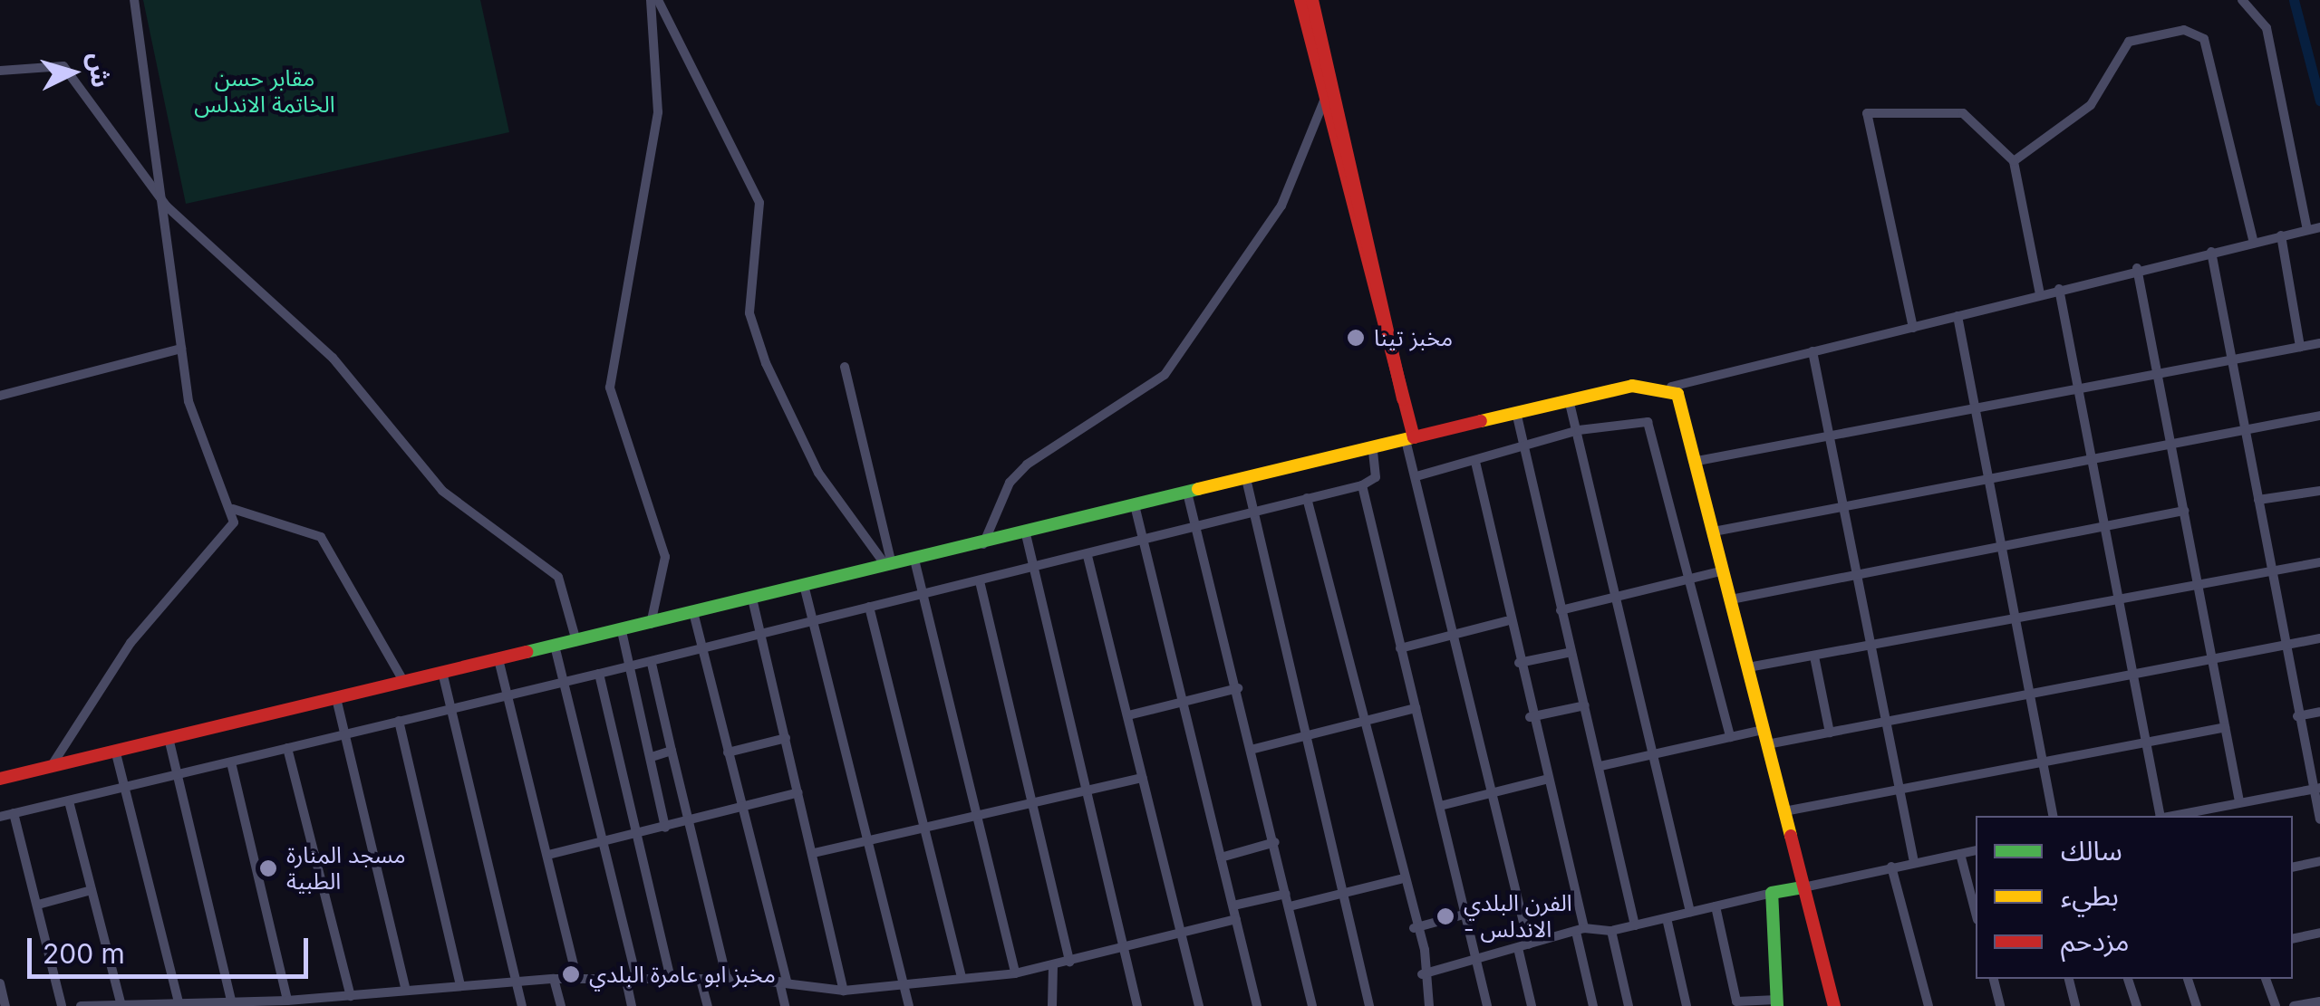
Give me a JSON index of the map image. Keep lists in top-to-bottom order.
{
  "parks": ["مقابر حسن الخاتمة الاندلس"],
  "places": [
    "مخبز تينا",
    "مسجد المنارة الطبية",
    "الفرن البلدي - الاندلس",
    "مخبز ابو عامرة البلدي"
  ],
  "legend": ["سالك", "بطيء", "مزدحم"],
  "scale_bar": "200 m",
  "north": "right"
}
